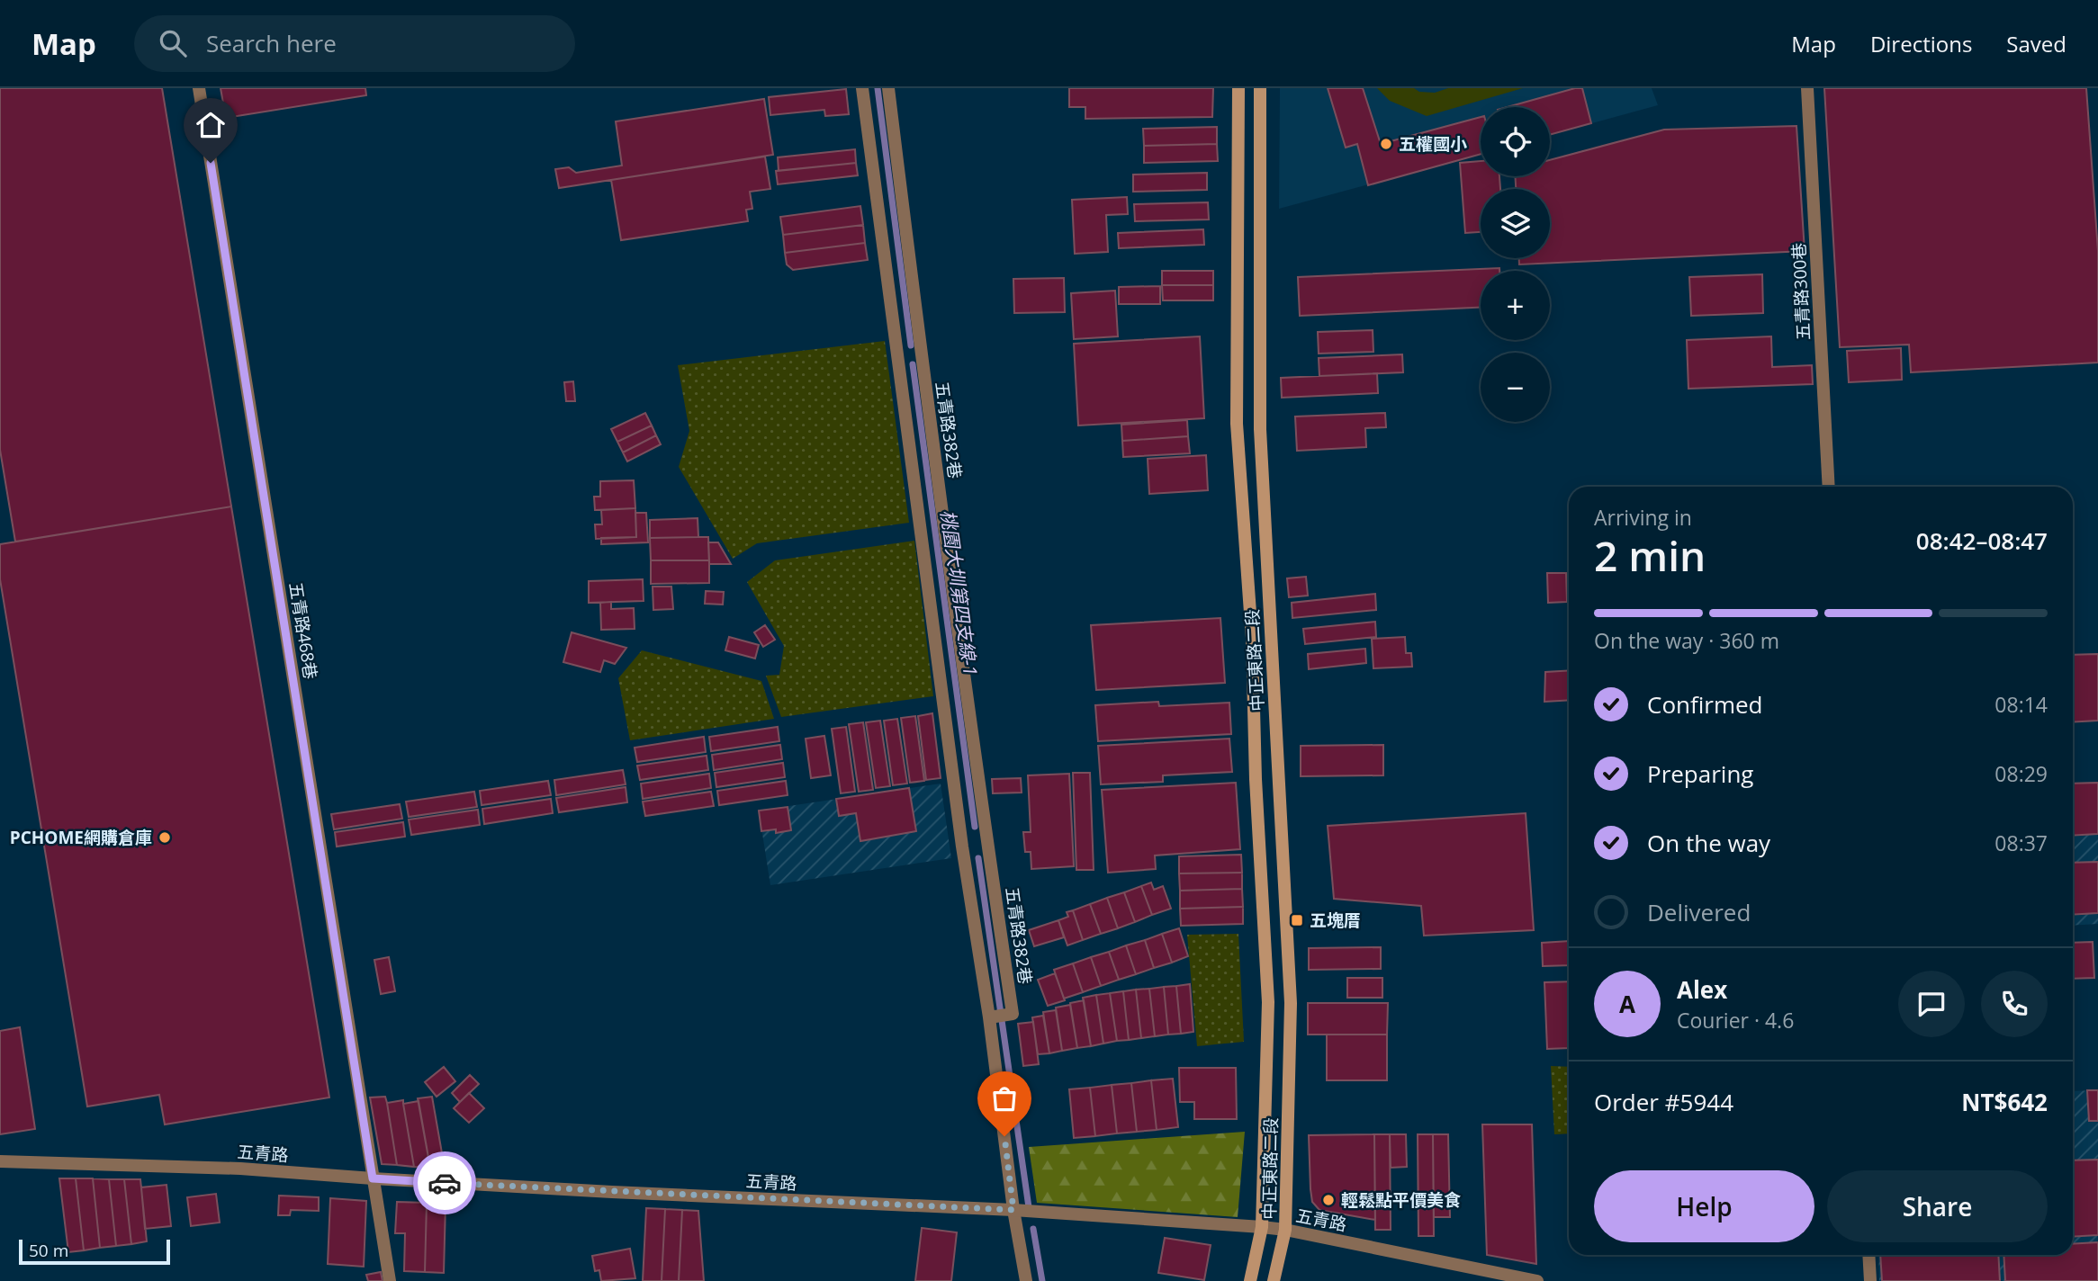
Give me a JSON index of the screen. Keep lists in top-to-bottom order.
{
  "streets": {
    "main road": ["中正東路二段"],
    "street": [
      "五青路300巷",
      "五青路382巷",
      "五青路468巷",
      "五青路"
    ]
  },
  "crossings": [
    ["五青路468巷", "五青路"],
    ["中正東路二段", "五青路"]
  ],
  "water": ["桃園大圳第四支線-1"],
  "places": {
    "other": ["五權國小", "PCHOME網購倉庫", "輕鬆點平價美食"],
    "transit": ["五塊厝"]
  },
  "scale_bar": "50 m",
  "page": {
    "header": "Map",
    "search": "Search here",
    "nav": ["Map", "Directions", "Saved"],
    "map_buttons": ["+", "−"],
    "heading": ["2 min", "Arriving in", "08:42–08:47"],
    "panel": [
      "Alex",
      "Courier · 4.6",
      "Order #5944",
      "NT$642"
    ],
    "bar": "On the way · 360 m",
    "list": [
      ["Confirmed", "08:14"],
      ["Preparing", "08:29"],
      ["On the way", "08:37"],
      "Delivered"
    ],
    "round": "A",
    "buttons": ["Help", "Share"],
    "scale": "50 m"
  }
}
